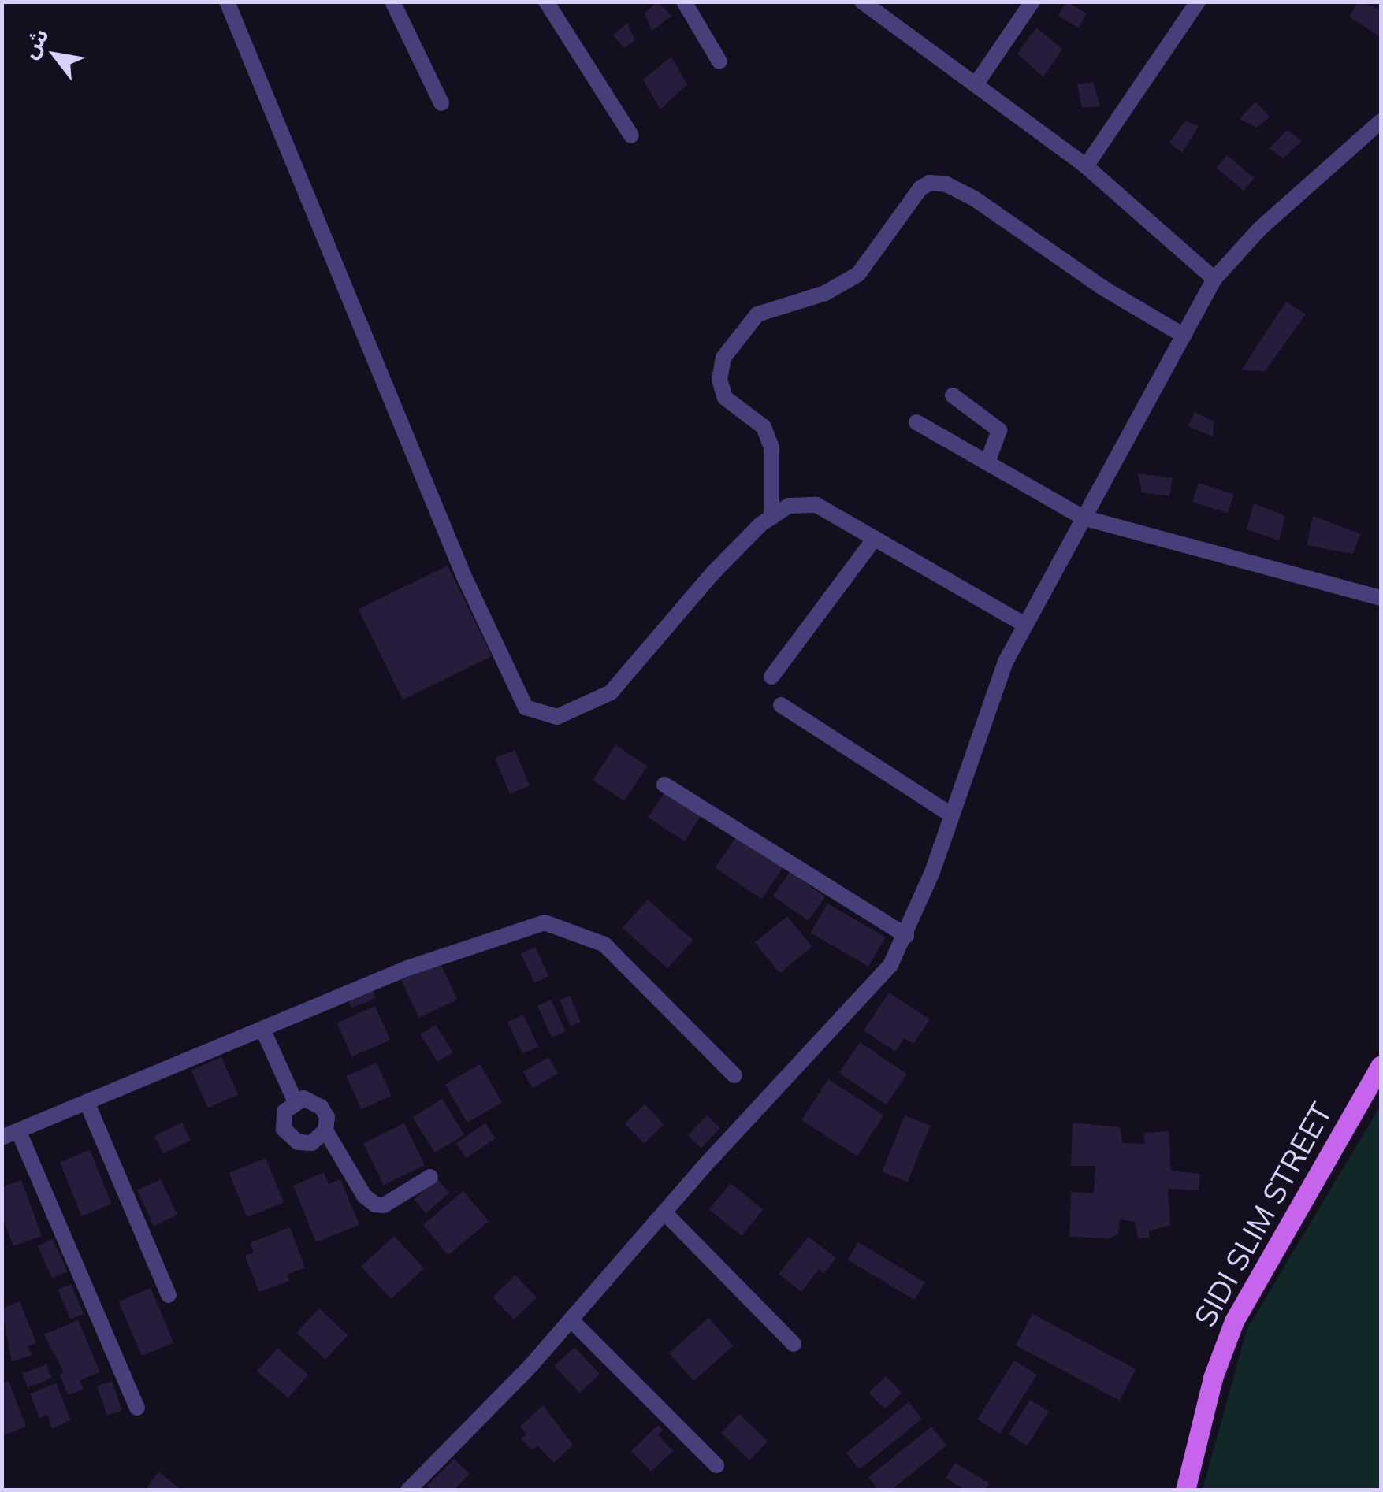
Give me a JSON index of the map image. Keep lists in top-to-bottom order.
{
  "streets": {
    "main road": ["SIDI SLIM STREET"]
  },
  "north": "top left"
}
